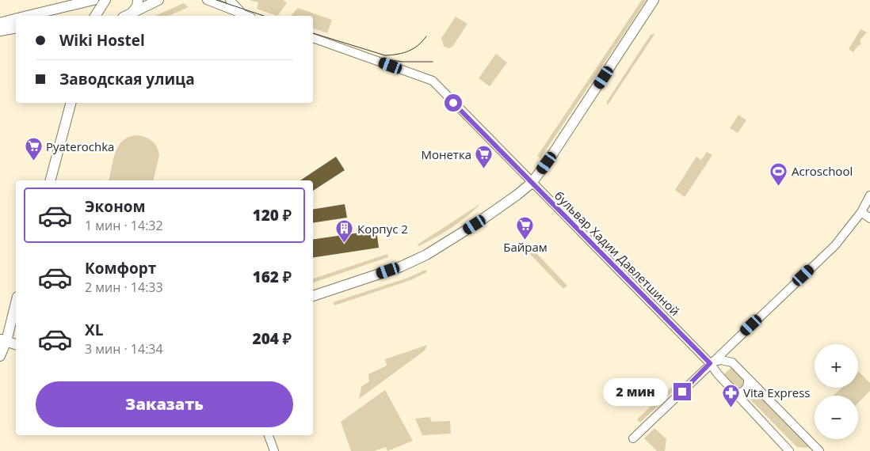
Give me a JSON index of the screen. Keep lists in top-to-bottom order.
{
  "streets": {
    "street": ["бульвар Хадии Давлетшиной"]
  },
  "places": {
    "supermarket": ["Pyaterochka", "Монетка", "Байрам"],
    "sports": ["Acroschool"],
    "building": ["Корпус 2"],
    "pharmacy": ["Vita Express"]
  },
  "page": {
    "banner": ["Wiki Hostel", "Заводская улица"],
    "list": [
      {
        "name": "Эконом",
        "note": "1 мин · 14:32",
        "value": "120 ₽"
      },
      {
        "name": "Комфорт",
        "note": "2 мин · 14:33",
        "value": "162 ₽"
      },
      {
        "name": "XL",
        "note": "3 мин · 14:34",
        "value": "204 ₽"
      }
    ],
    "map_buttons": ["+", "−"],
    "buttons": "Заказать",
    "bubble": "2 мин"
  }
}
